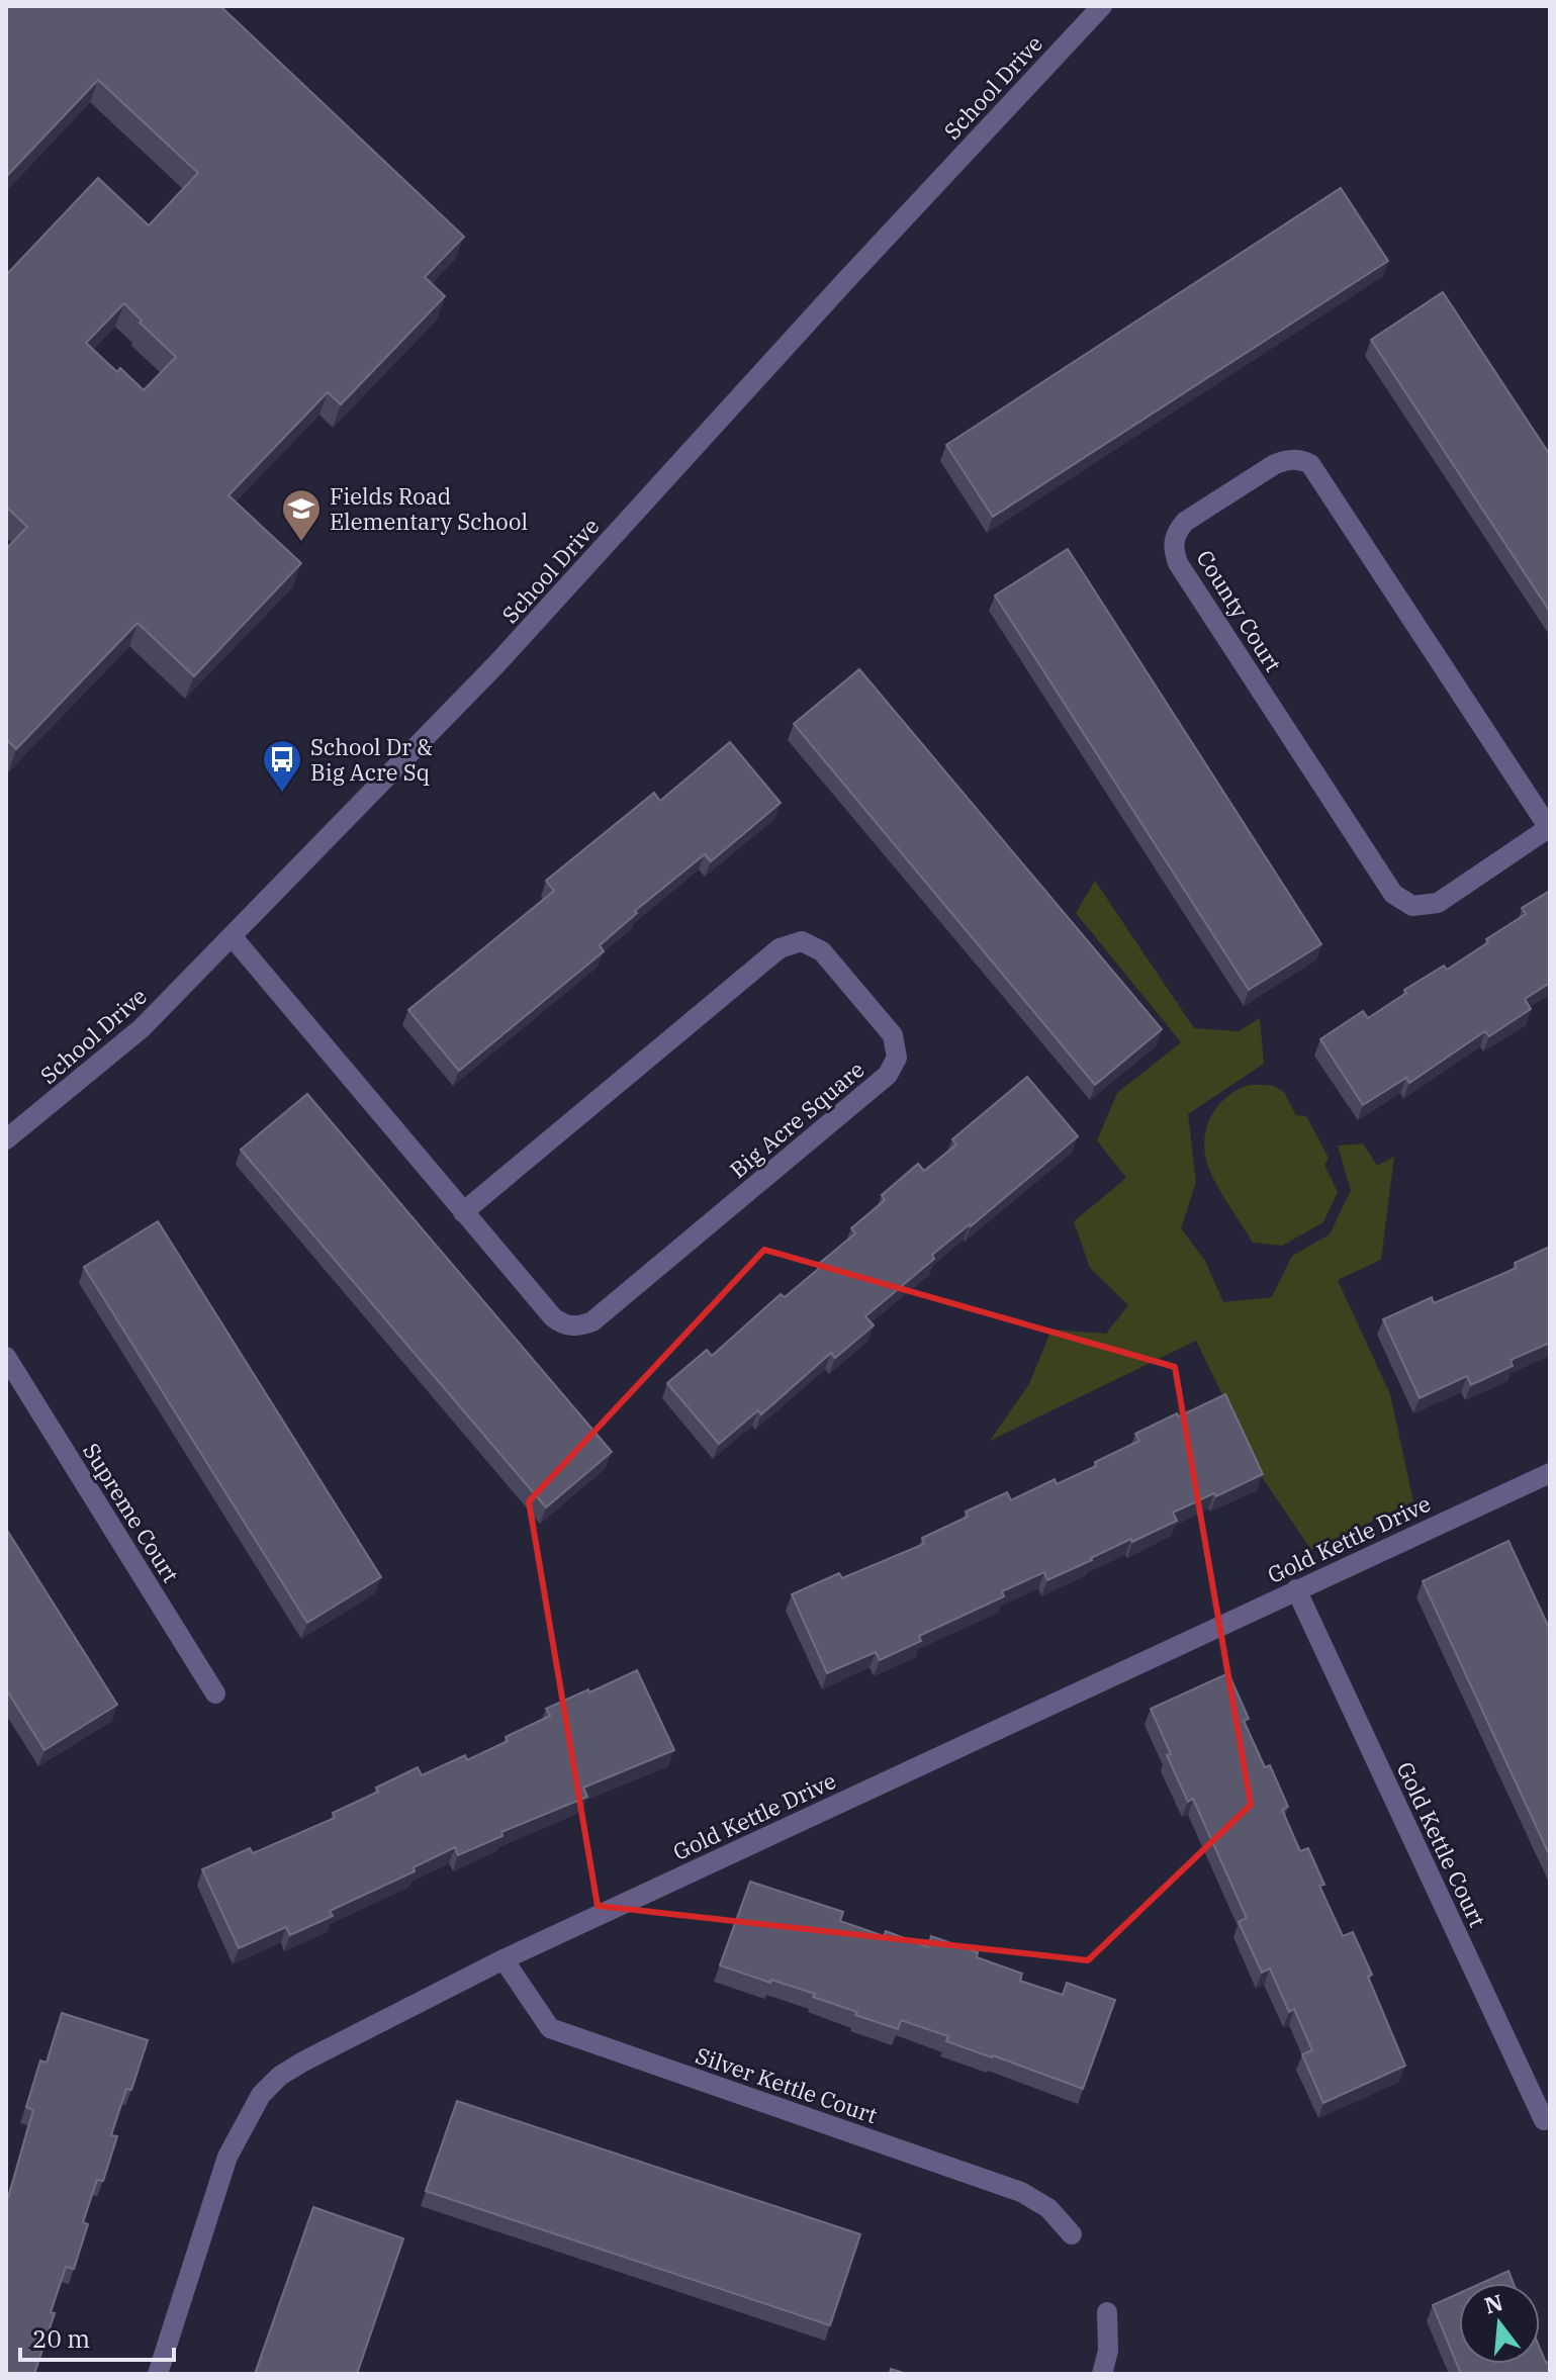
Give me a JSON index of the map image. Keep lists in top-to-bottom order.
{
  "streets": {
    "street": [
      "School Drive",
      "County Court",
      "Big Acre Square",
      "Supreme Court",
      "Gold Kettle Drive",
      "Gold Kettle Court",
      "Silver Kettle Court"
    ]
  },
  "crossings": [
    ["School Drive", "Big Acre Square"],
    ["Gold Kettle Drive", "Gold Kettle Court"],
    ["Gold Kettle Drive", "Silver Kettle Court"]
  ],
  "places": {
    "school or university": ["Fields Road Elementary School"],
    "bus stop": ["School Dr & Big Acre Sq"]
  },
  "scale_bar": "20 m",
  "north": "top"
}
